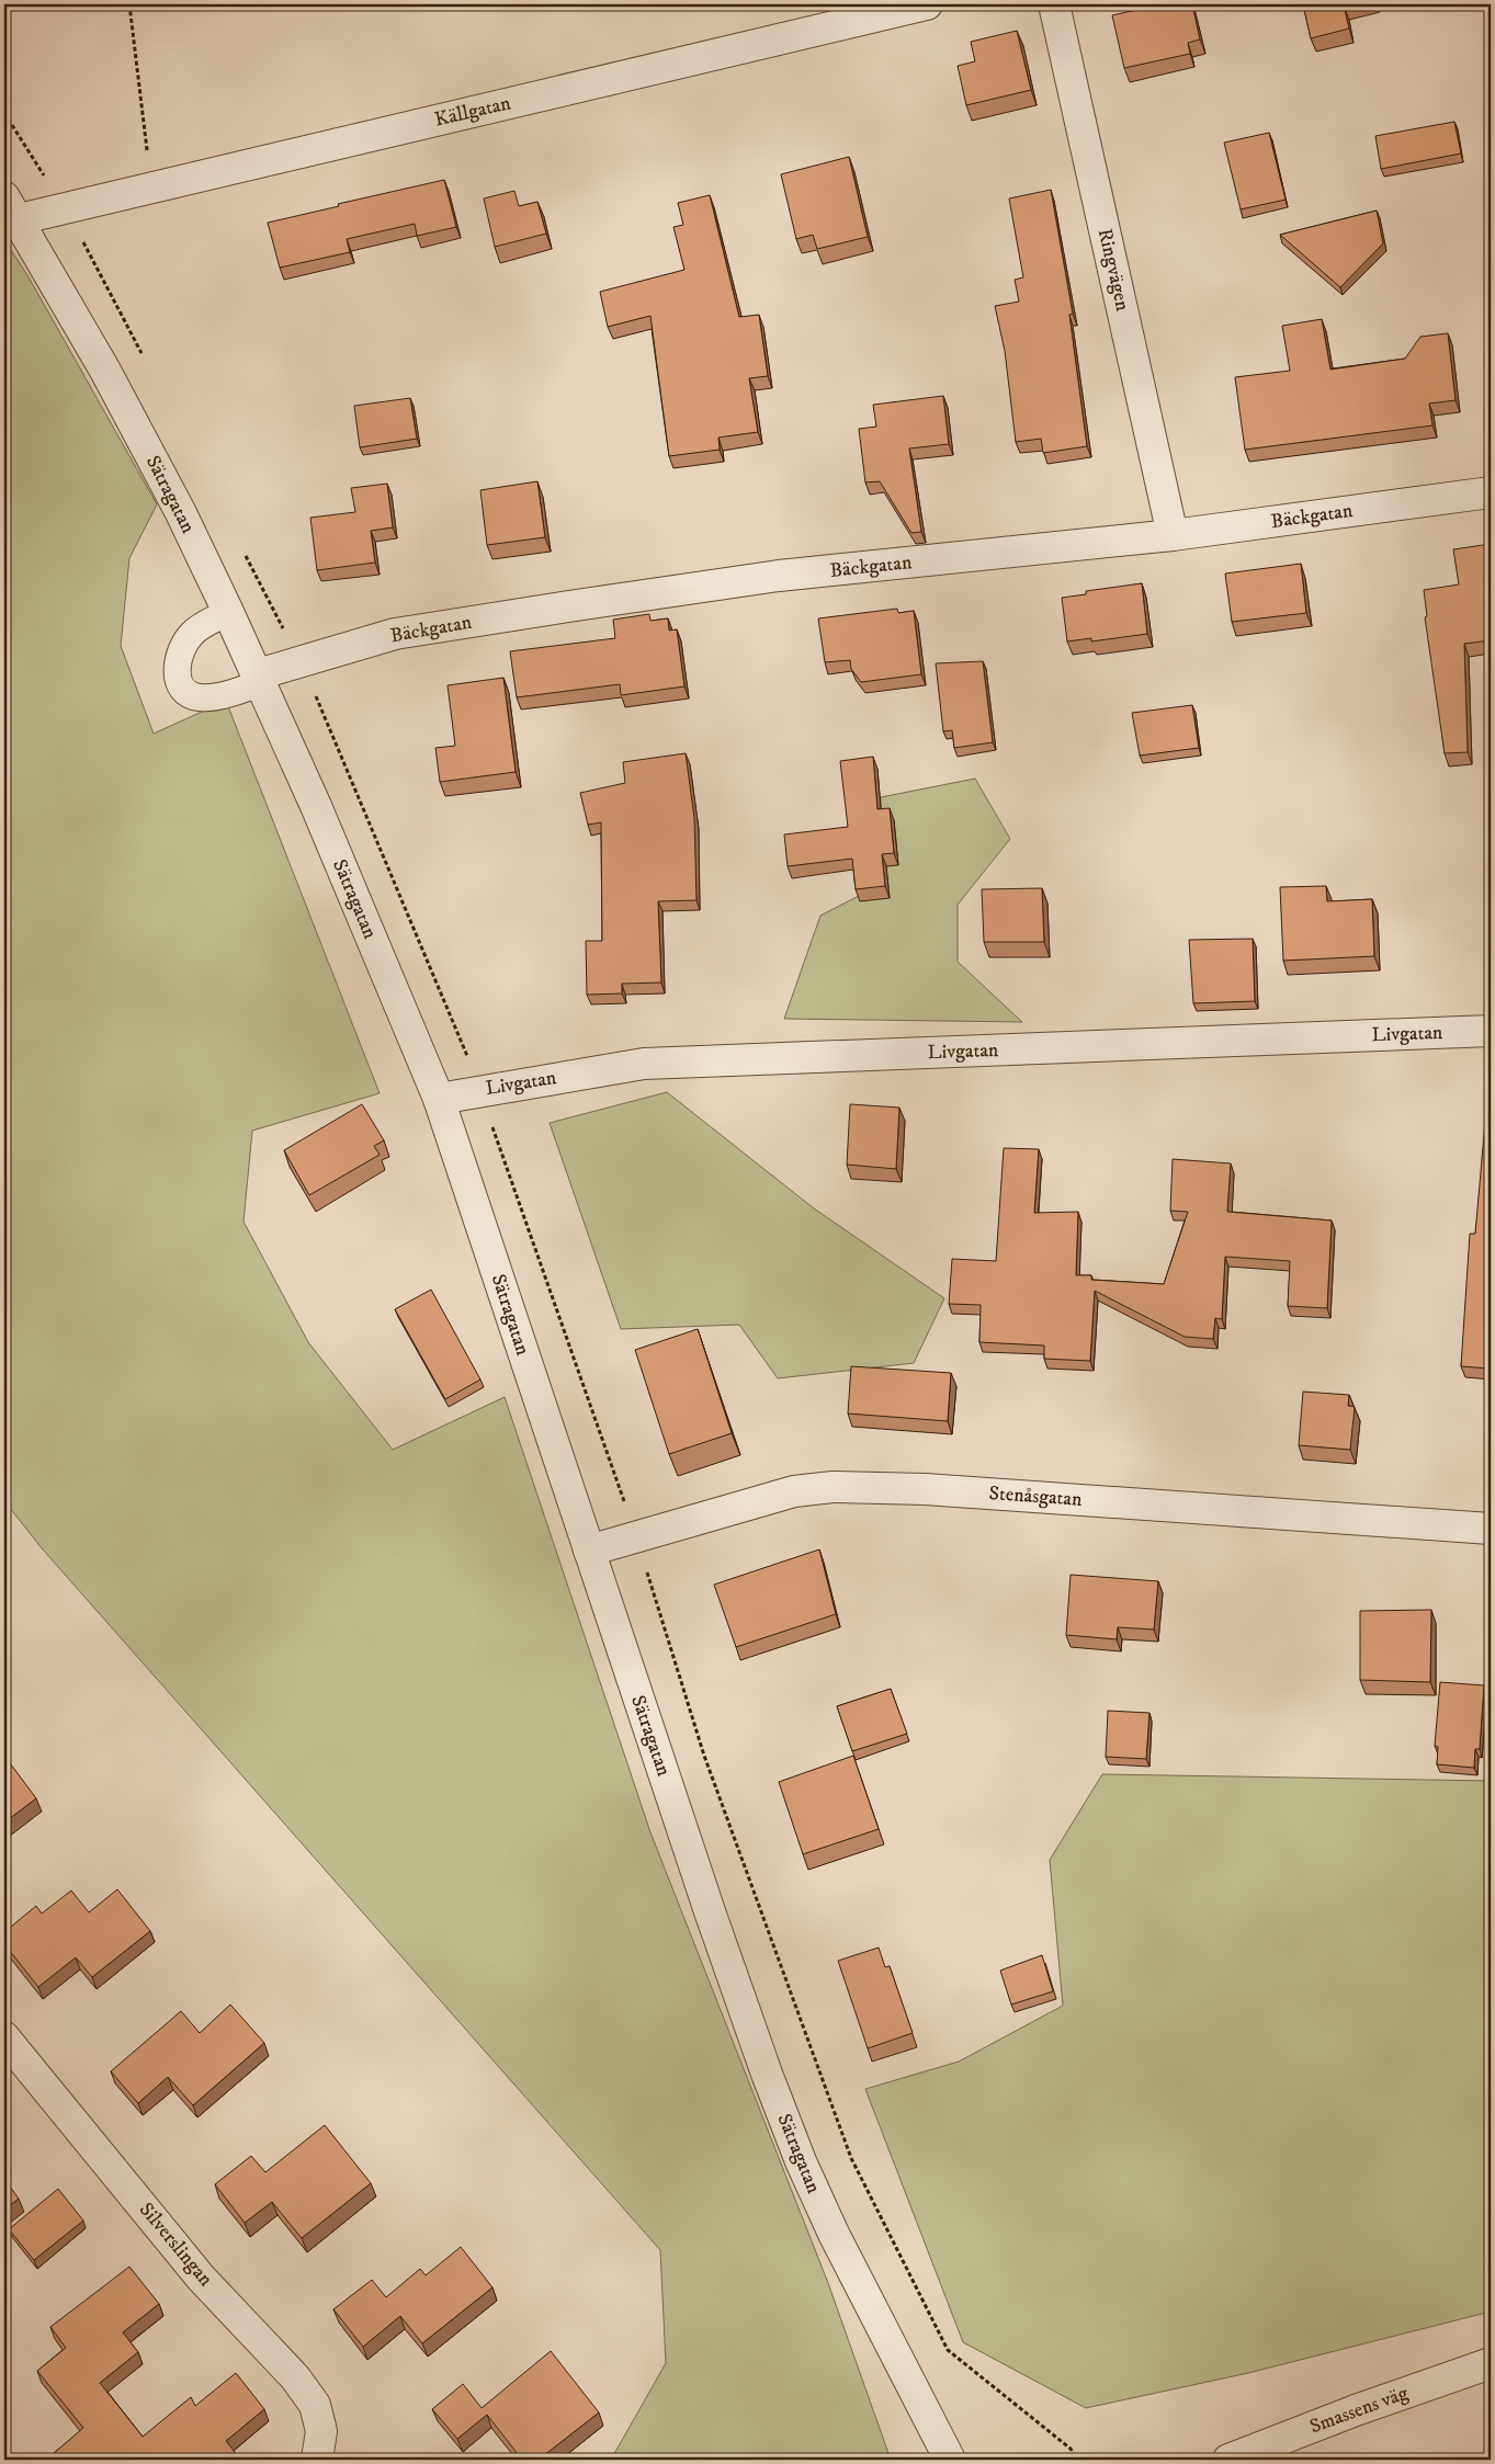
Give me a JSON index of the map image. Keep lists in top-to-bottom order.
{
  "streets": {
    "street": [
      "Källgatan",
      "Ringvägen",
      "Sätragatan",
      "Bäckgatan",
      "Livgatan",
      "Stenåsgatan",
      "Silverslingan",
      "Smassens väg"
    ]
  },
  "crossings": [
    ["Källgatan", "Sätragatan"],
    ["Ringvägen", "Bäckgatan"],
    ["Sätragatan", "Bäckgatan"],
    ["Sätragatan", "Livgatan"],
    ["Sätragatan", "Stenåsgatan"]
  ]
}
